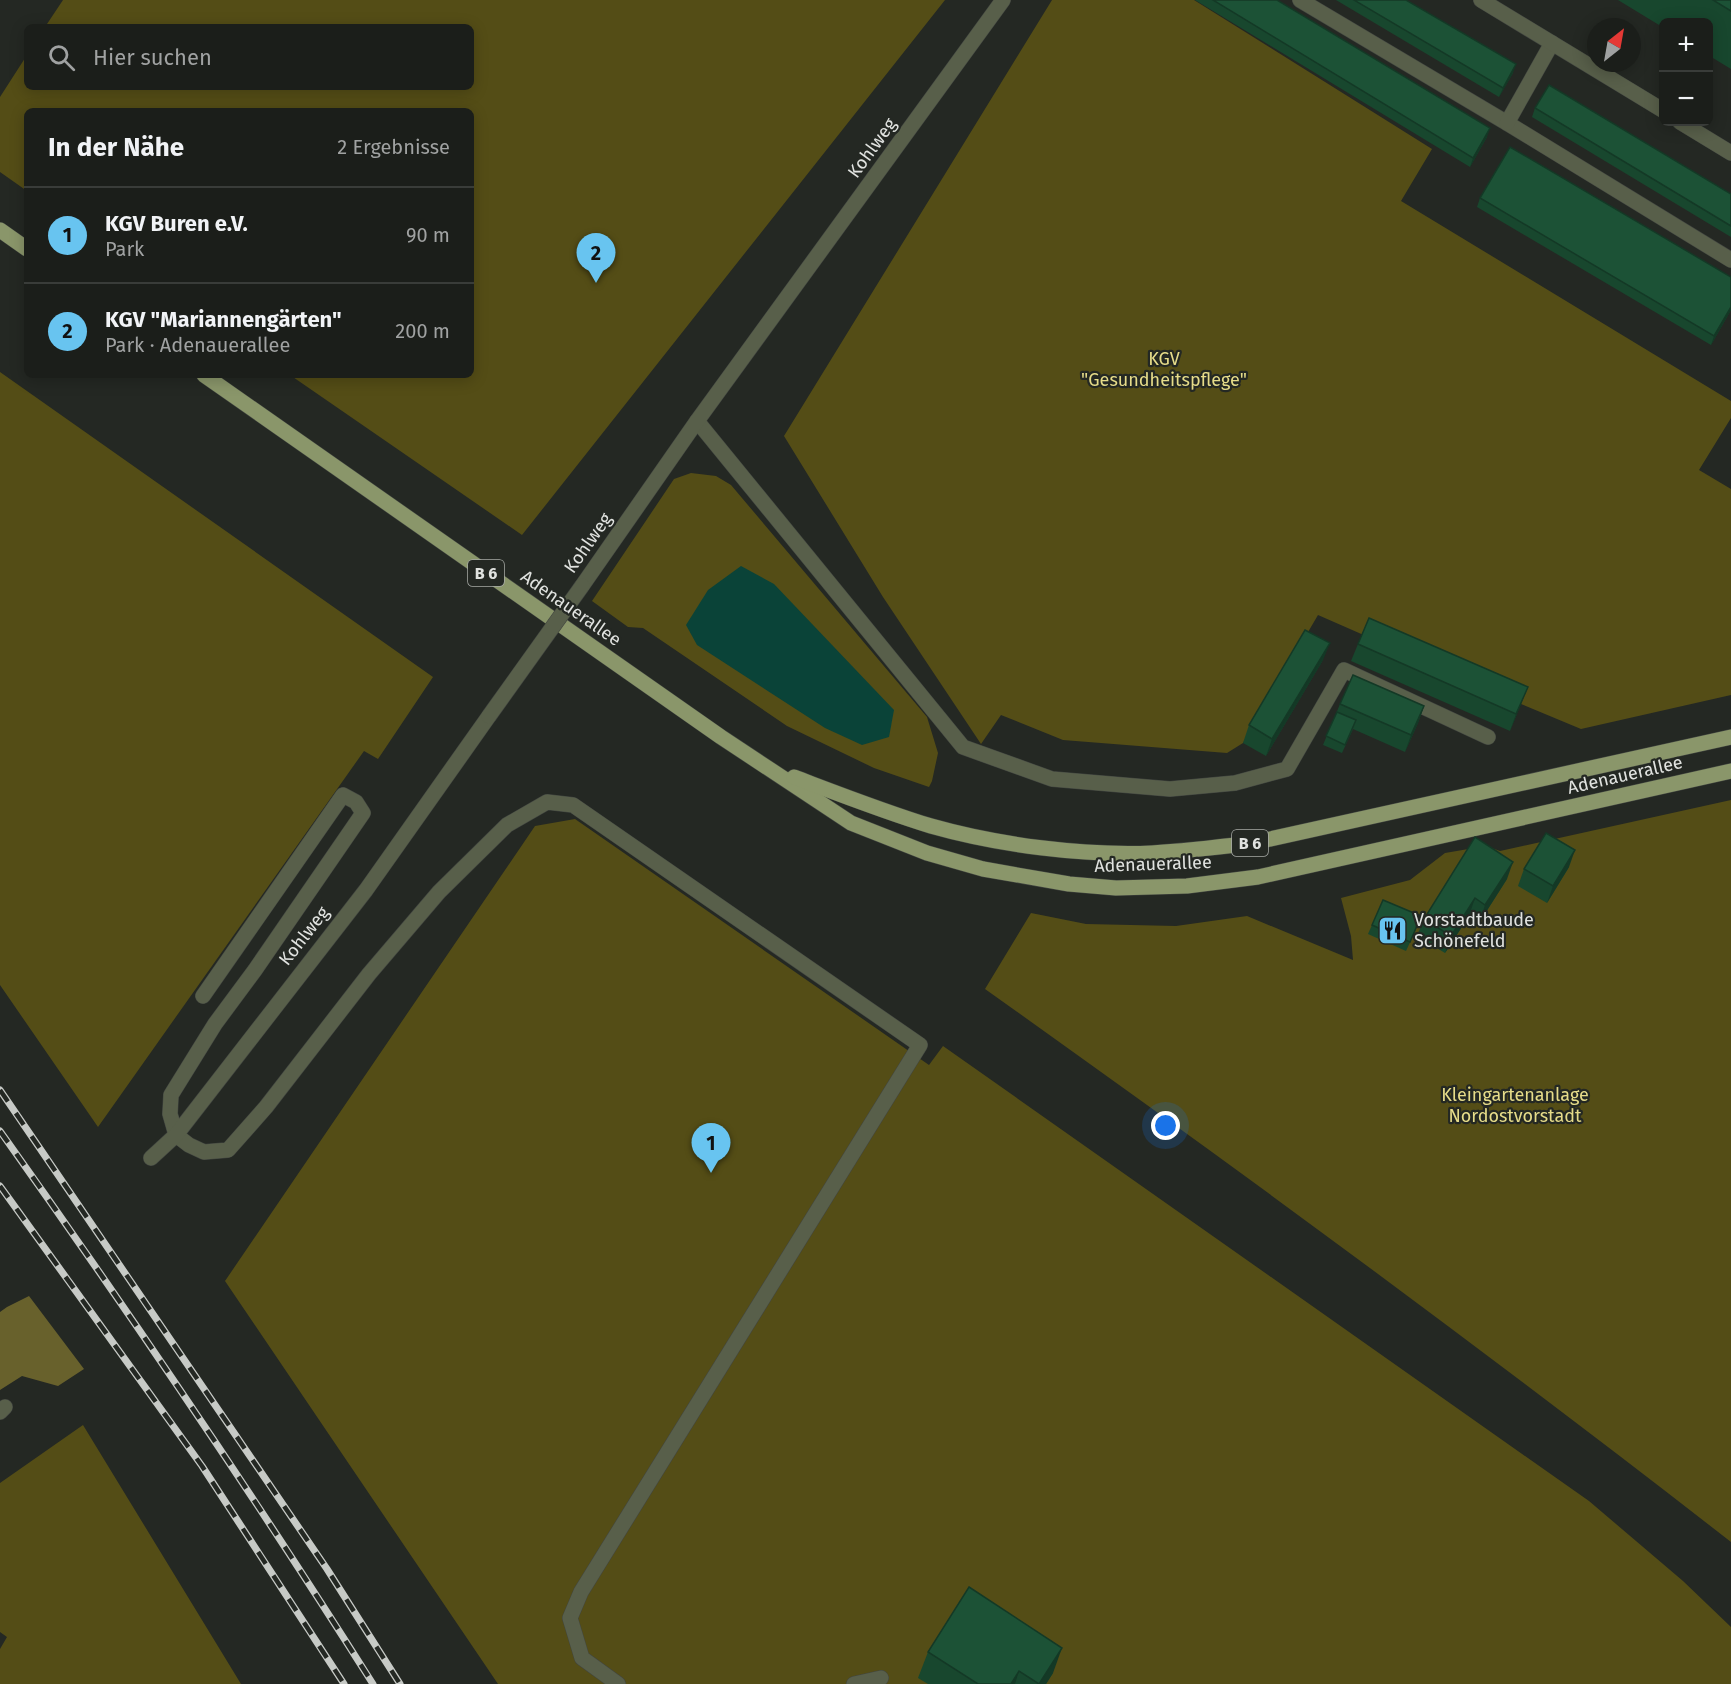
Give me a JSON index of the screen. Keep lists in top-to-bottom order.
{
  "streets": {
    "main road": ["B 6", "Adenauerallee"],
    "street": ["Kohlweg"]
  },
  "parks": ["KGV \"Gesundheitspflege\"", "Kleingartenanlage Nordostvorstadt"],
  "places": {
    "restaurant": ["Vorstadtbaude Schönefeld"]
  },
  "north": "top right",
  "page": {
    "map_buttons": ["+", "−"],
    "search": "Hier suchen",
    "heading": ["In der Nähe", "2 Ergebnisse"],
    "list": [
      {
        "mark": "1",
        "name": "KGV Buren e.V.",
        "note": "Park",
        "value": "90 m"
      },
      {
        "mark": "2",
        "name": "KGV \"Mariannengärten\"",
        "note": "Park · Adenauerallee",
        "value": "200 m"
      }
    ],
    "pins": ["2", "1"]
  }
}
